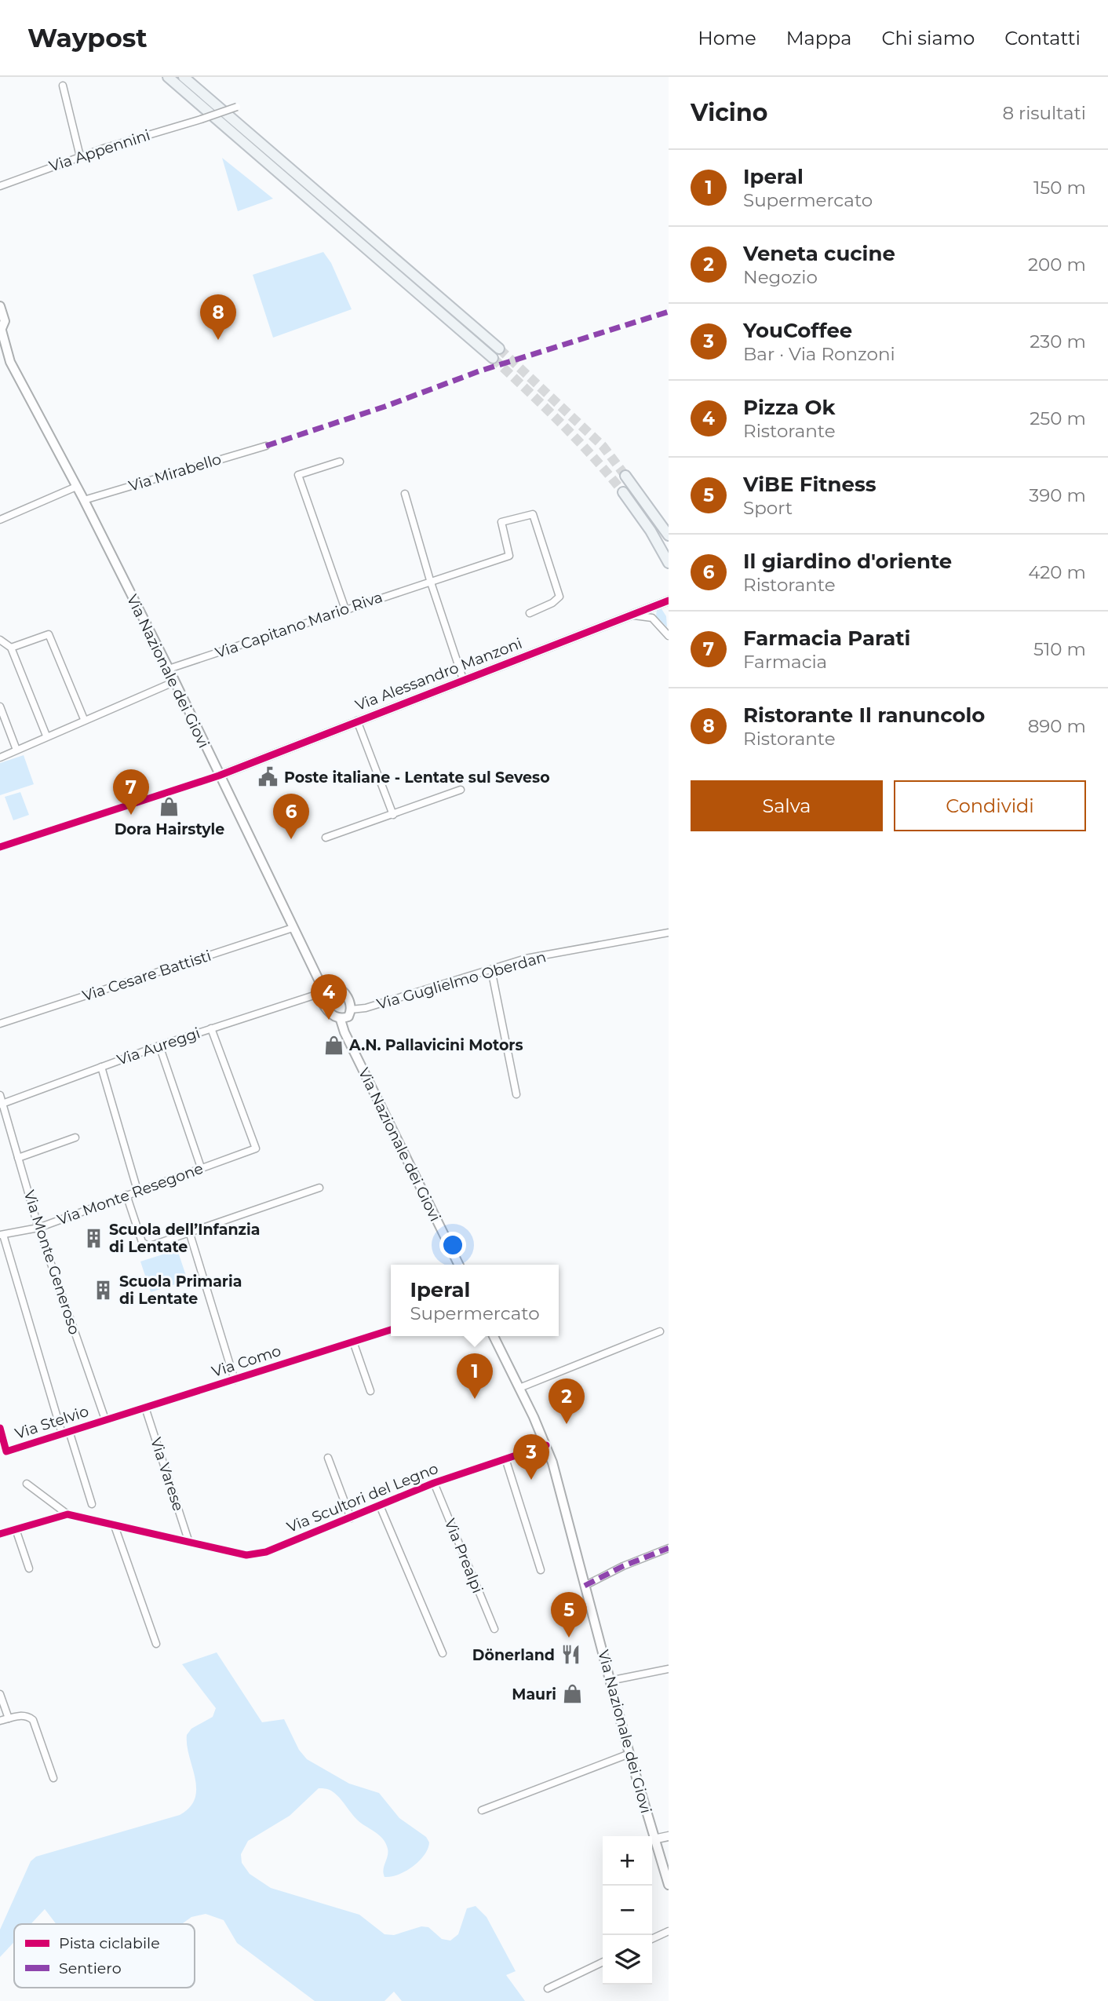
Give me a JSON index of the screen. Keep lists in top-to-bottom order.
{
  "streets": {
    "main road": ["Via Nazionale dei Giovi"],
    "street": [
      "Via Appennini",
      "Via Mirabello",
      "Via Capitano Mario Riva",
      "Via Alessandro Manzoni",
      "Via Cesare Battisti",
      "Via Guglielmo Oberdan",
      "Via Aureggi",
      "Via Monte Resegone",
      "Via Monte Generoso",
      "Via Como",
      "Via Stelvio",
      "Via Varese",
      "Via Scultori del Legno",
      "Via Prealpi"
    ]
  },
  "crossings": [
    ["Via Mirabello", "Via Nazionale dei Giovi"],
    ["Via Capitano Mario Riva", "Via Nazionale dei Giovi"],
    ["Via Nazionale dei Giovi", "Via Alessandro Manzoni"],
    ["Via Nazionale dei Giovi", "Via Cesare Battisti"],
    ["Via Nazionale dei Giovi", "Via Aureggi"],
    ["Via Nazionale dei Giovi", "Via Scultori del Legno"],
    ["Via Aureggi", "Via Monte Resegone"],
    ["Via Aureggi", "Via Monte Generoso"],
    ["Via Monte Resegone", "Via Monte Generoso"],
    ["Via Monte Generoso", "Via Como"],
    ["Via Monte Generoso", "Via Stelvio"],
    ["Via Como", "Via Stelvio"],
    ["Via Como", "Via Varese"],
    ["Via Varese", "Via Scultori del Legno"],
    ["Via Scultori del Legno", "Via Prealpi"]
  ],
  "places": {
    "public building": ["Poste italiane - Lentate sul Seveso"],
    "shop": ["Dora Hairstyle", "A.N. Pallavicini Motors", "Mauri"],
    "building": ["Scuola dell’Infanzia di Lentate", "Scuola Primaria di Lentate"],
    "restaurant": ["Dönerland"]
  },
  "legend": ["Pista ciclabile", "Sentiero"],
  "page": {
    "header": "Waypost",
    "nav": [
      "Home",
      "Mappa",
      "Chi siamo",
      "Contatti"
    ],
    "heading": ["Vicino", "8 risultati"],
    "list": [
      {
        "mark": "1",
        "name": "Iperal",
        "note": "Supermercato",
        "value": "150 m"
      },
      {
        "mark": "2",
        "name": "Veneta cucine",
        "note": "Negozio",
        "value": "200 m"
      },
      {
        "mark": "3",
        "name": "YouCoffee",
        "note": "Bar · Via Ronzoni",
        "value": "230 m"
      },
      {
        "mark": "4",
        "name": "Pizza Ok",
        "note": "Ristorante",
        "value": "250 m"
      },
      {
        "mark": "5",
        "name": "ViBE Fitness",
        "note": "Sport",
        "value": "390 m"
      },
      {
        "mark": "6",
        "name": "Il giardino d'oriente",
        "note": "Ristorante",
        "value": "420 m"
      },
      {
        "mark": "7",
        "name": "Farmacia Parati",
        "note": "Farmacia",
        "value": "510 m"
      },
      {
        "mark": "8",
        "name": "Ristorante Il ranuncolo",
        "note": "Ristorante",
        "value": "890 m"
      }
    ],
    "pins": [
      "8",
      "7",
      "6",
      "4",
      "1",
      "2",
      "3",
      "5"
    ],
    "buttons": ["Salva", "Condividi"],
    "popup": ["Iperal", "Supermercato"],
    "map_buttons": ["+", "−"]
  }
}
